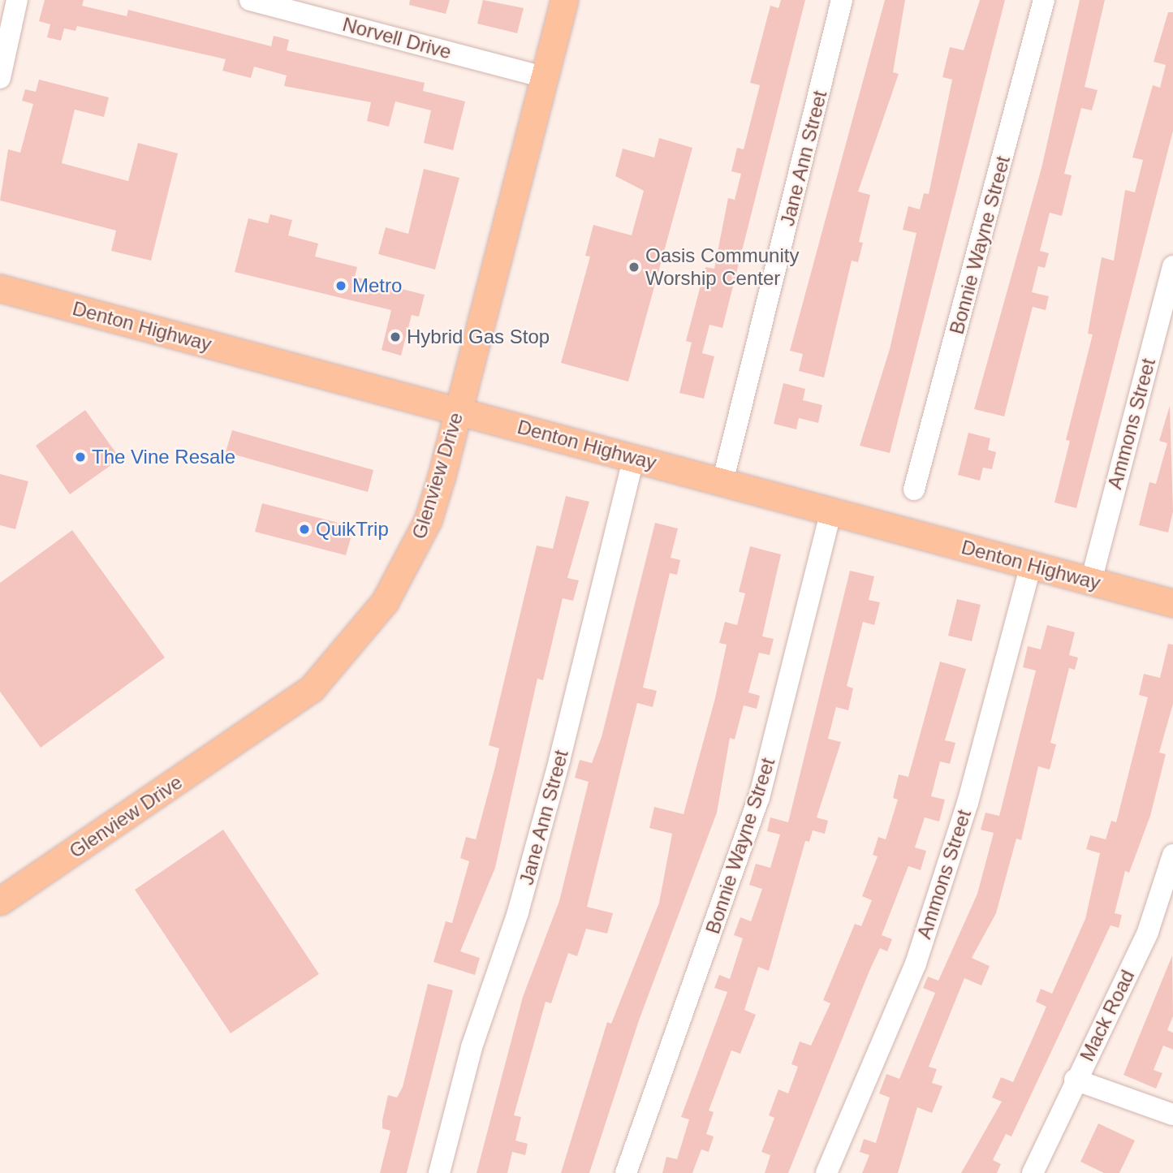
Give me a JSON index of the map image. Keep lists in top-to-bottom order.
{
  "streets": {
    "main road": ["Denton Highway", "Glenview Drive"],
    "street": [
      "Norvell Drive",
      "Jane Ann Street",
      "Bonnie Wayne Street",
      "Ammons Street",
      "Mack Road"
    ]
  },
  "crossings": [
    ["Norvell Drive", "Glenview Drive"],
    ["Jane Ann Street", "Denton Highway"],
    ["Bonnie Wayne Street", "Denton Highway"],
    ["Denton Highway", "Ammons Street"],
    ["Denton Highway", "Glenview Drive"]
  ],
  "places": [
    "Oasis Community Worship Center",
    "Metro",
    "Hybrid Gas Stop",
    "The Vine Resale",
    "QuikTrip"
  ]
}
